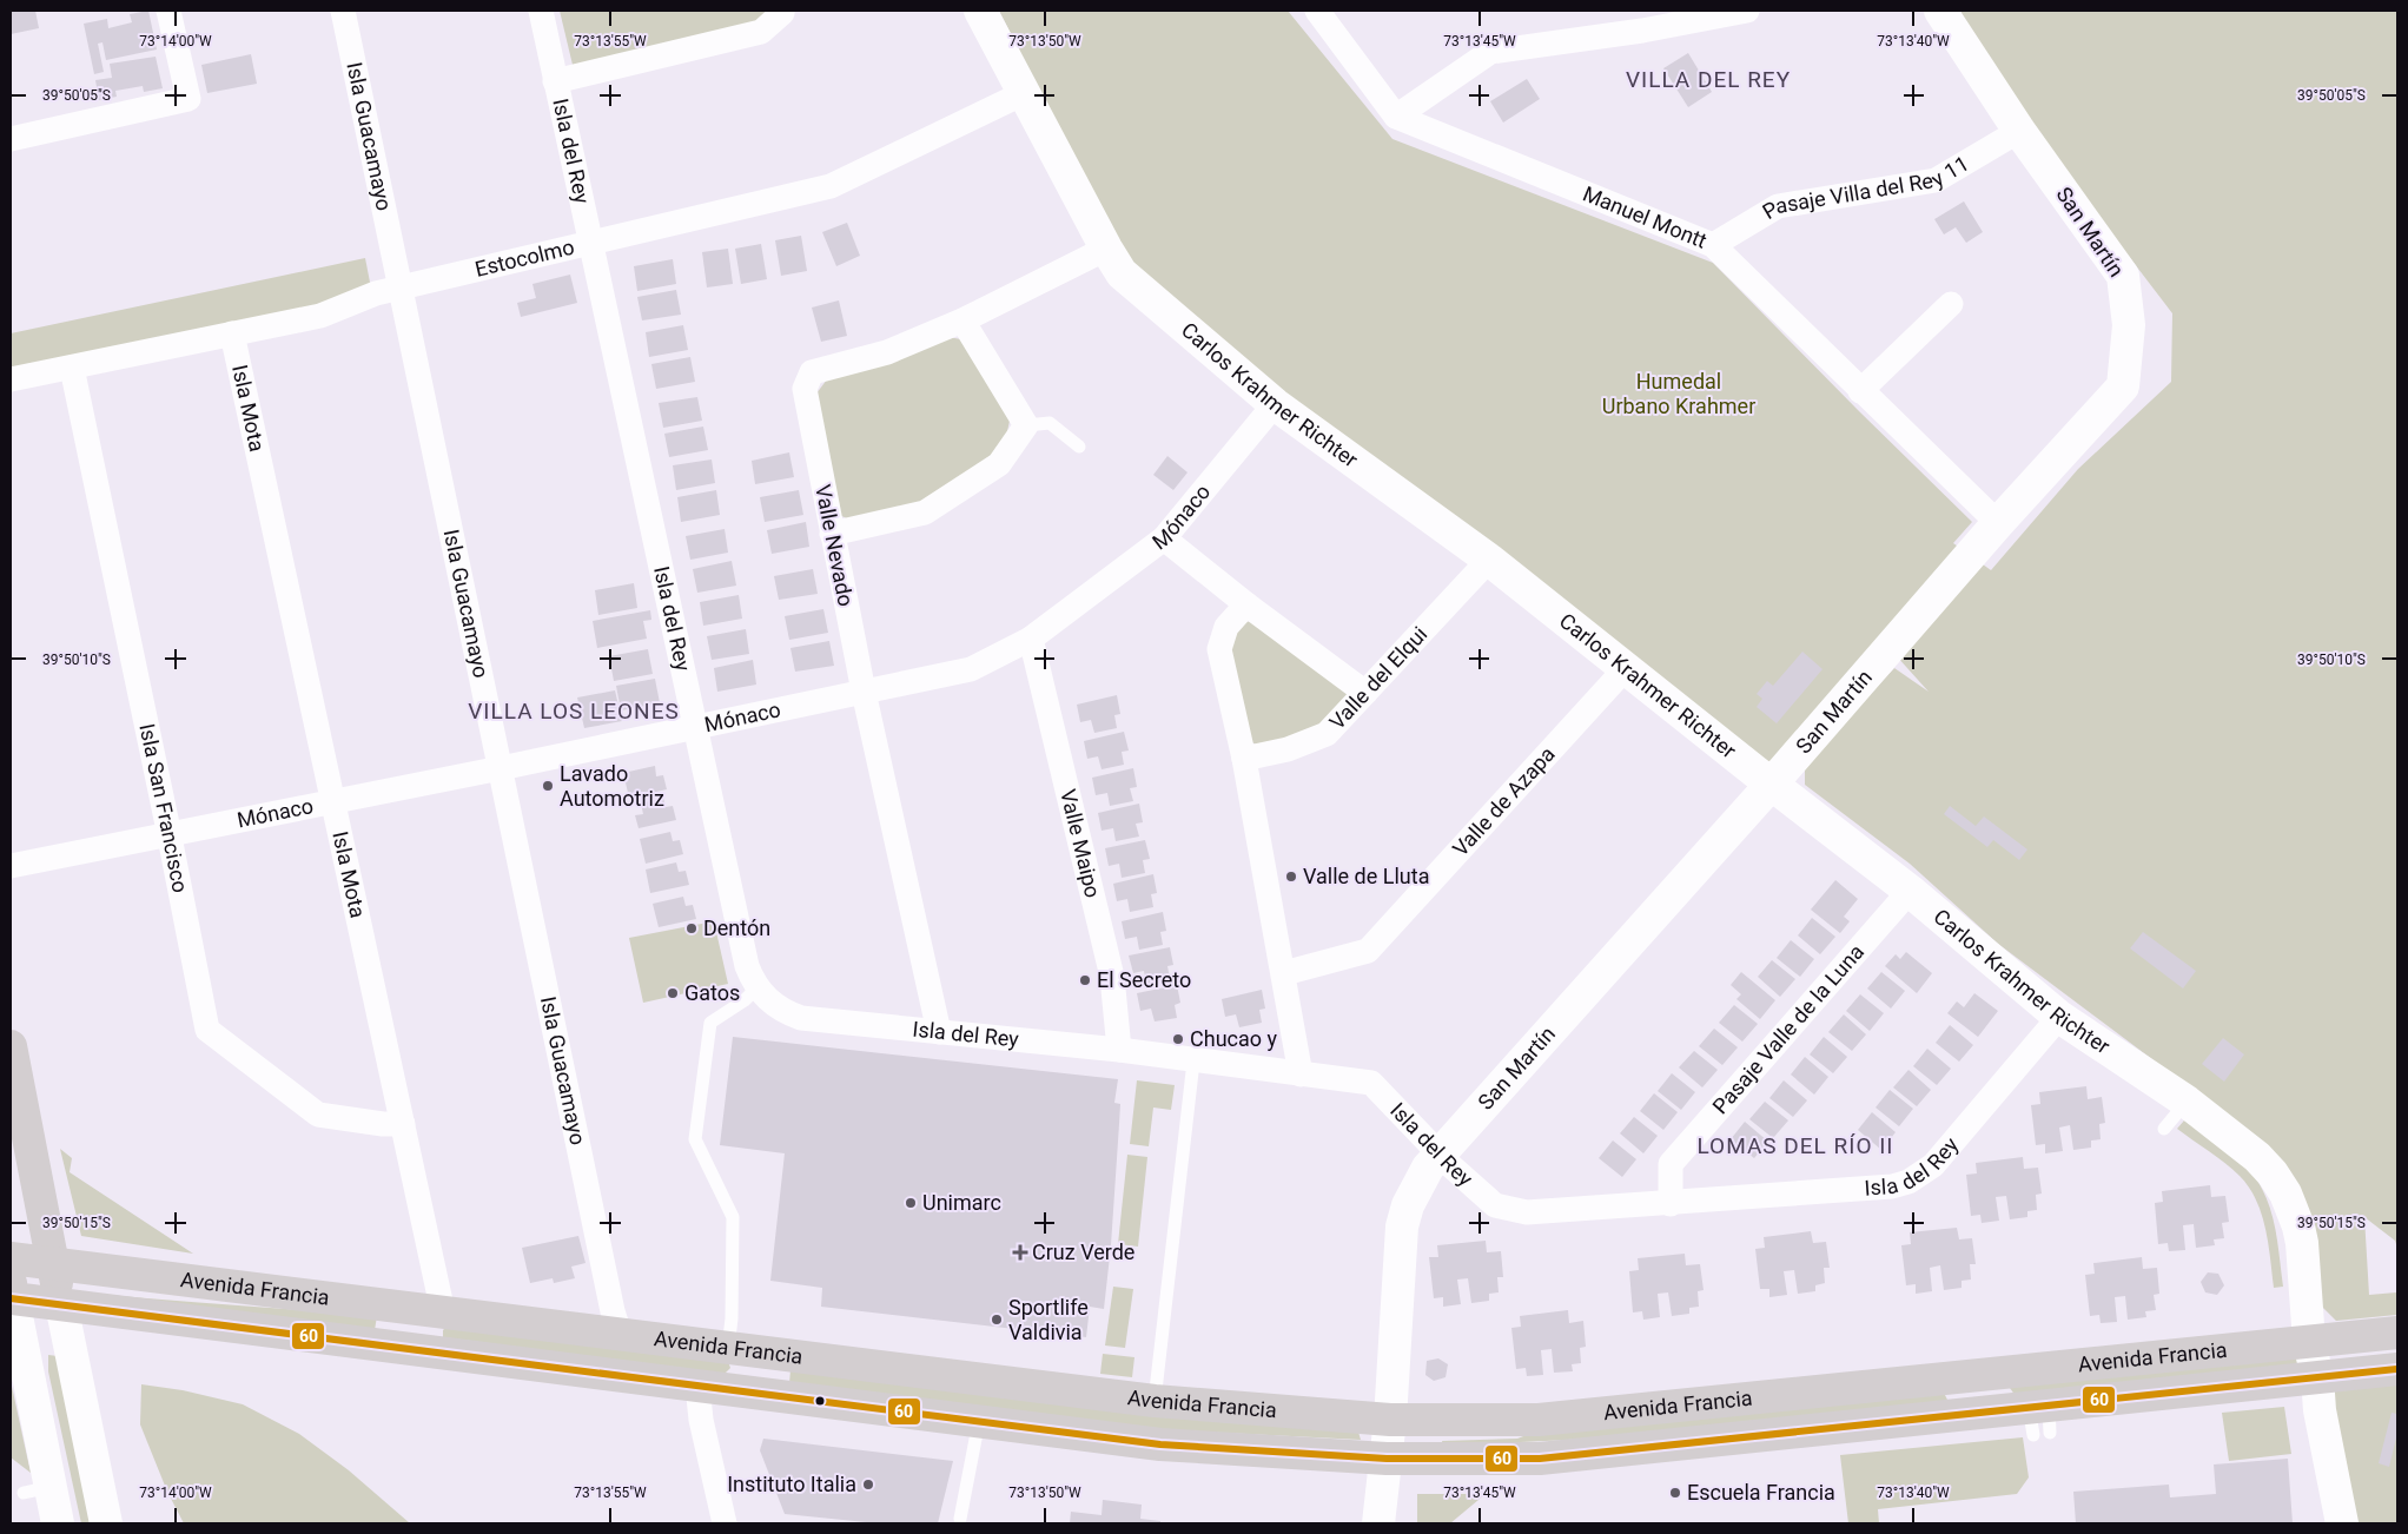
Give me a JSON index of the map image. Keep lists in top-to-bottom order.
{
  "streets": {
    "main road": ["Avenida Francia"],
    "street": [
      "Isla Guacamayo",
      "Isla del Rey",
      "Pasaje Villa del Rey 11",
      "Manuel Montt",
      "San Martín",
      "Estocolmo",
      "Carlos Krahmer Richter",
      "Isla Mota",
      "Mónaco",
      "Valle Nevado",
      "Valle del Elqui",
      "Valle de Azapa",
      "Isla San Francisco",
      "Valle Maipo",
      "Pasaje Valle de la Luna"
    ]
  },
  "crossings": [
    ["Isla Guacamayo", "Estocolmo"],
    ["Isla Guacamayo", "Mónaco"],
    ["Isla Guacamayo", "Avenida Francia"],
    ["Isla del Rey", "San Martín"],
    ["Isla del Rey", "Estocolmo"],
    ["Isla del Rey", "Carlos Krahmer Richter"],
    ["Isla del Rey", "Mónaco"],
    ["Isla del Rey", "Valle Nevado"],
    ["Isla del Rey", "Valle Maipo"],
    ["Isla del Rey", "Pasaje Valle de la Luna"],
    ["Pasaje Villa del Rey 11", "Manuel Montt"],
    ["Pasaje Villa del Rey 11", "San Martín"],
    ["Manuel Montt", "San Martín"],
    ["San Martín", "Carlos Krahmer Richter"],
    ["San Martín", "Avenida Francia"],
    ["Estocolmo", "Carlos Krahmer Richter"],
    ["Estocolmo", "Isla Mota"],
    ["Estocolmo", "Isla San Francisco"],
    ["Carlos Krahmer Richter", "Mónaco"],
    ["Carlos Krahmer Richter", "Valle Nevado"],
    ["Carlos Krahmer Richter", "Valle del Elqui"],
    ["Carlos Krahmer Richter", "Valle de Azapa"],
    ["Carlos Krahmer Richter", "Pasaje Valle de la Luna"],
    ["Carlos Krahmer Richter", "Avenida Francia"],
    ["Isla Mota", "Mónaco"],
    ["Isla Mota", "Isla San Francisco"],
    ["Isla Mota", "Avenida Francia"],
    ["Mónaco", "Valle Nevado"],
    ["Mónaco", "Isla San Francisco"],
    ["Mónaco", "Valle Maipo"]
  ],
  "districts": ["VILLA DEL REY", "VILLA LOS LEONES", "LOMAS DEL RÍO II"],
  "parks": ["Humedal Urbano Krahmer"],
  "places": {
    "other": [
      "Lavado Automotriz",
      "Valle de Lluta",
      "Dentón",
      "El Secreto",
      "Gatos",
      "Chucao y",
      "Unimarc",
      "Sportlife Valdivia",
      "Instituto Italia",
      "Escuela Francia"
    ],
    "health": ["Cruz Verde"]
  },
  "lines": ["transit line 60"],
  "coordinates": [
    "73°14'00\"W",
    "73°13'55\"W",
    "73°13'50\"W",
    "73°13'45\"W",
    "73°13'40\"W",
    "39°50'05\"S",
    "39°50'10\"S",
    "39°50'15\"S"
  ]
}
